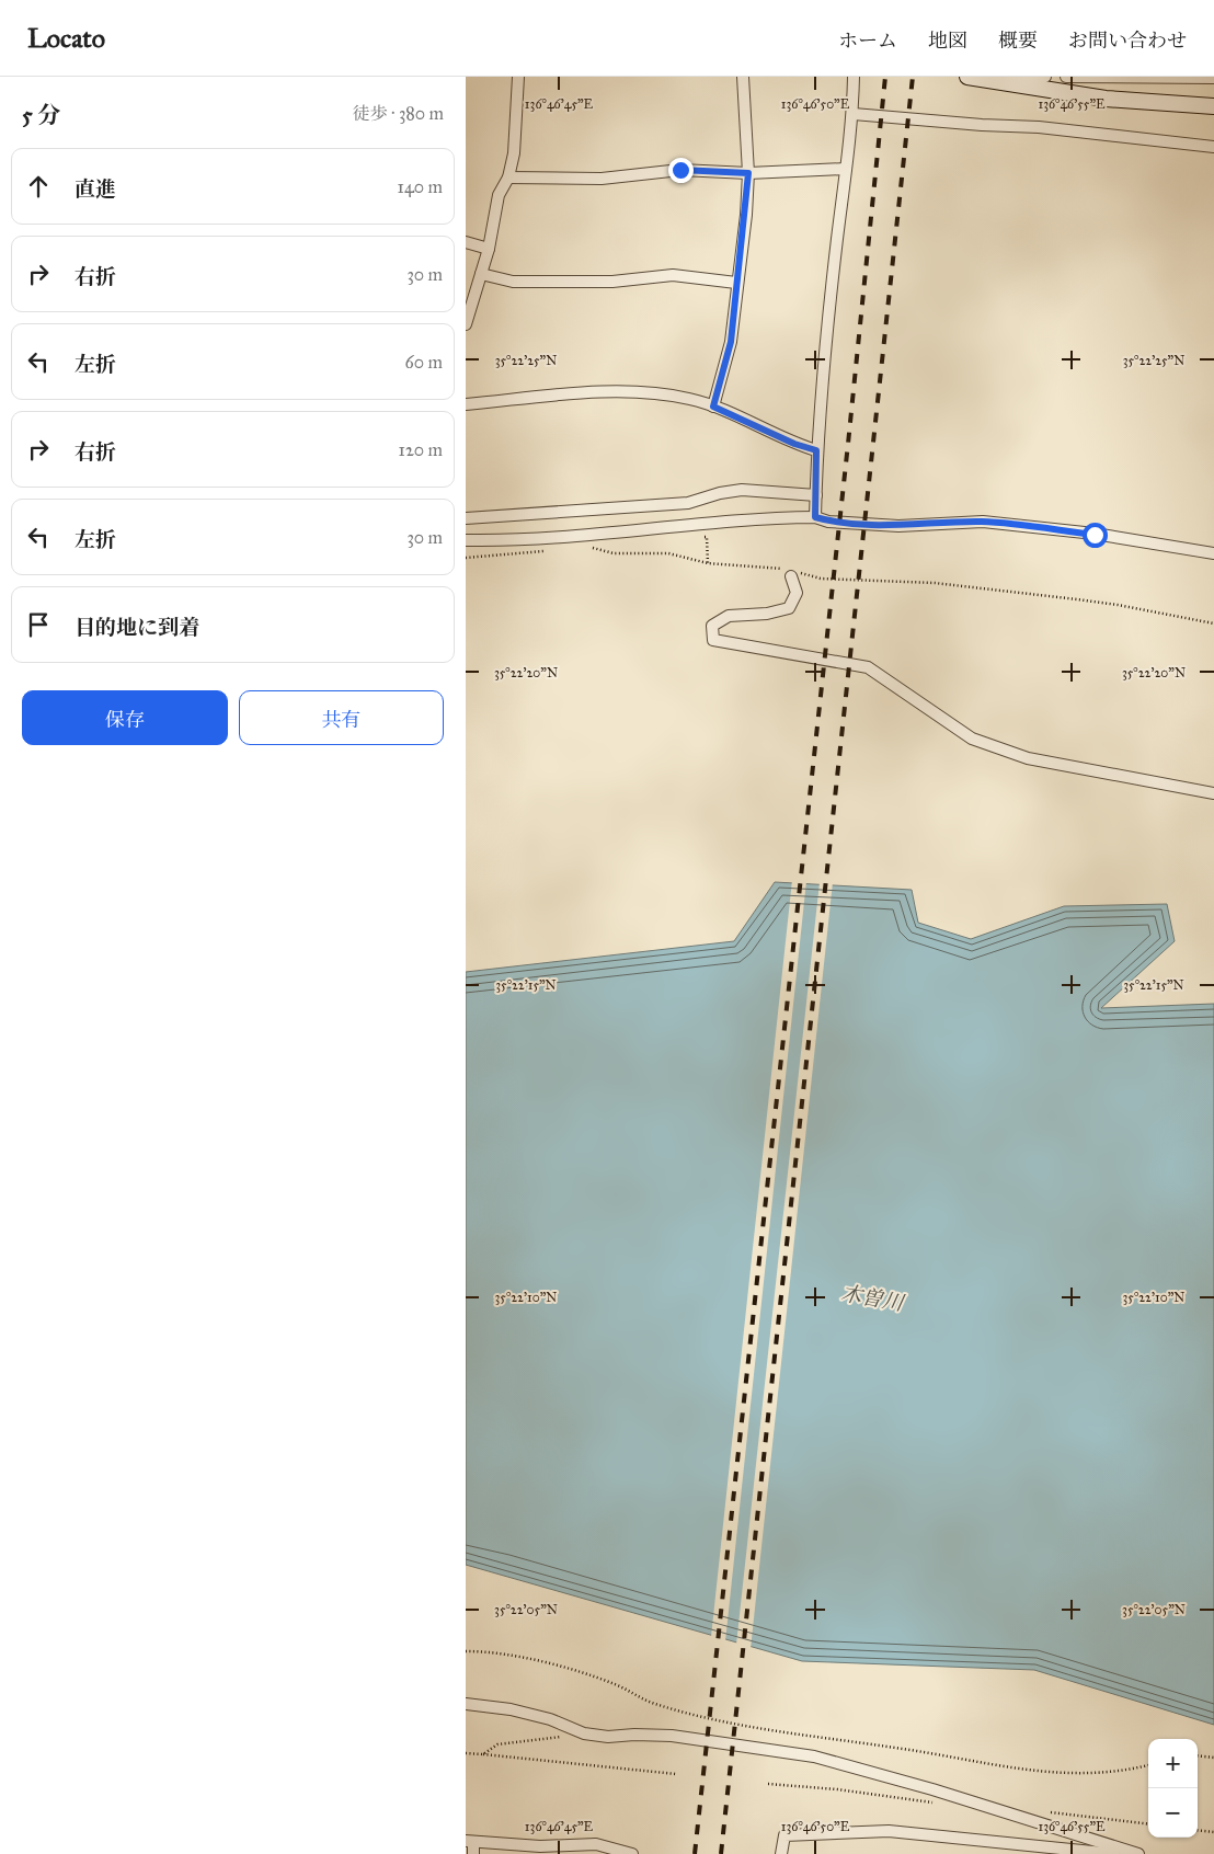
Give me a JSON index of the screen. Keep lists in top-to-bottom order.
{
  "water": ["木曽川"],
  "page": {
    "header": "Locato",
    "nav": [
      "ホーム",
      "地図",
      "概要",
      "お問い合わせ"
    ],
    "heading": ["5 分", "徒歩 · 380 m"],
    "list": [
      ["直進", "140 m"],
      ["右折", "30 m"],
      ["左折", "60 m"],
      ["右折", "120 m"],
      ["左折", "30 m"],
      "目的地に到着"
    ],
    "buttons": ["保存", "共有"],
    "map_buttons": ["+", "−"]
  },
  "coordinates": [
    "136°46'45\"E",
    "136°46'50\"E",
    "136°46'55\"E",
    "35°22'25\"N",
    "35°22'20\"N",
    "35°22'15\"N",
    "35°22'10\"N",
    "35°22'05\"N"
  ]
}
